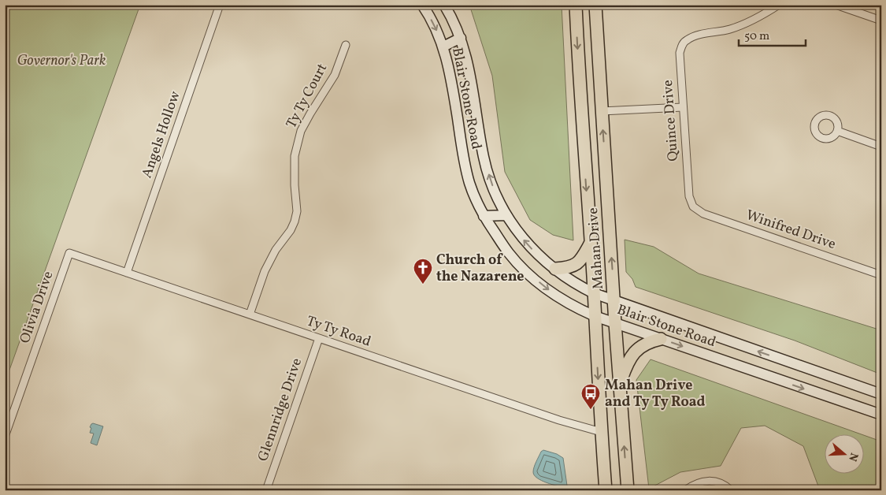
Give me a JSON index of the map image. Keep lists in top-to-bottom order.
{
  "streets": {
    "main road": ["Blair Stone Road", "Mahan Drive"],
    "street": [
      "Ty Ty Court",
      "Quince Drive",
      "Angels Hollow",
      "Winifred Drive",
      "Olivia Drive",
      "Ty Ty Road",
      "Glennridge Drive"
    ]
  },
  "crossings": [
    ["Ty Ty Court", "Ty Ty Road"],
    ["Blair Stone Road", "Mahan Drive"],
    ["Quince Drive", "Winifred Drive"],
    ["Angels Hollow", "Ty Ty Road"],
    ["Mahan Drive", "Ty Ty Road"],
    ["Olivia Drive", "Ty Ty Road"],
    ["Ty Ty Road", "Glennridge Drive"]
  ],
  "parks": ["Governor's Park"],
  "places": {
    "church": ["Church of the Nazarene"],
    "bus stop": ["Mahan Drive and Ty Ty Road"]
  },
  "scale_bar": "50 m",
  "north": "right"
}
